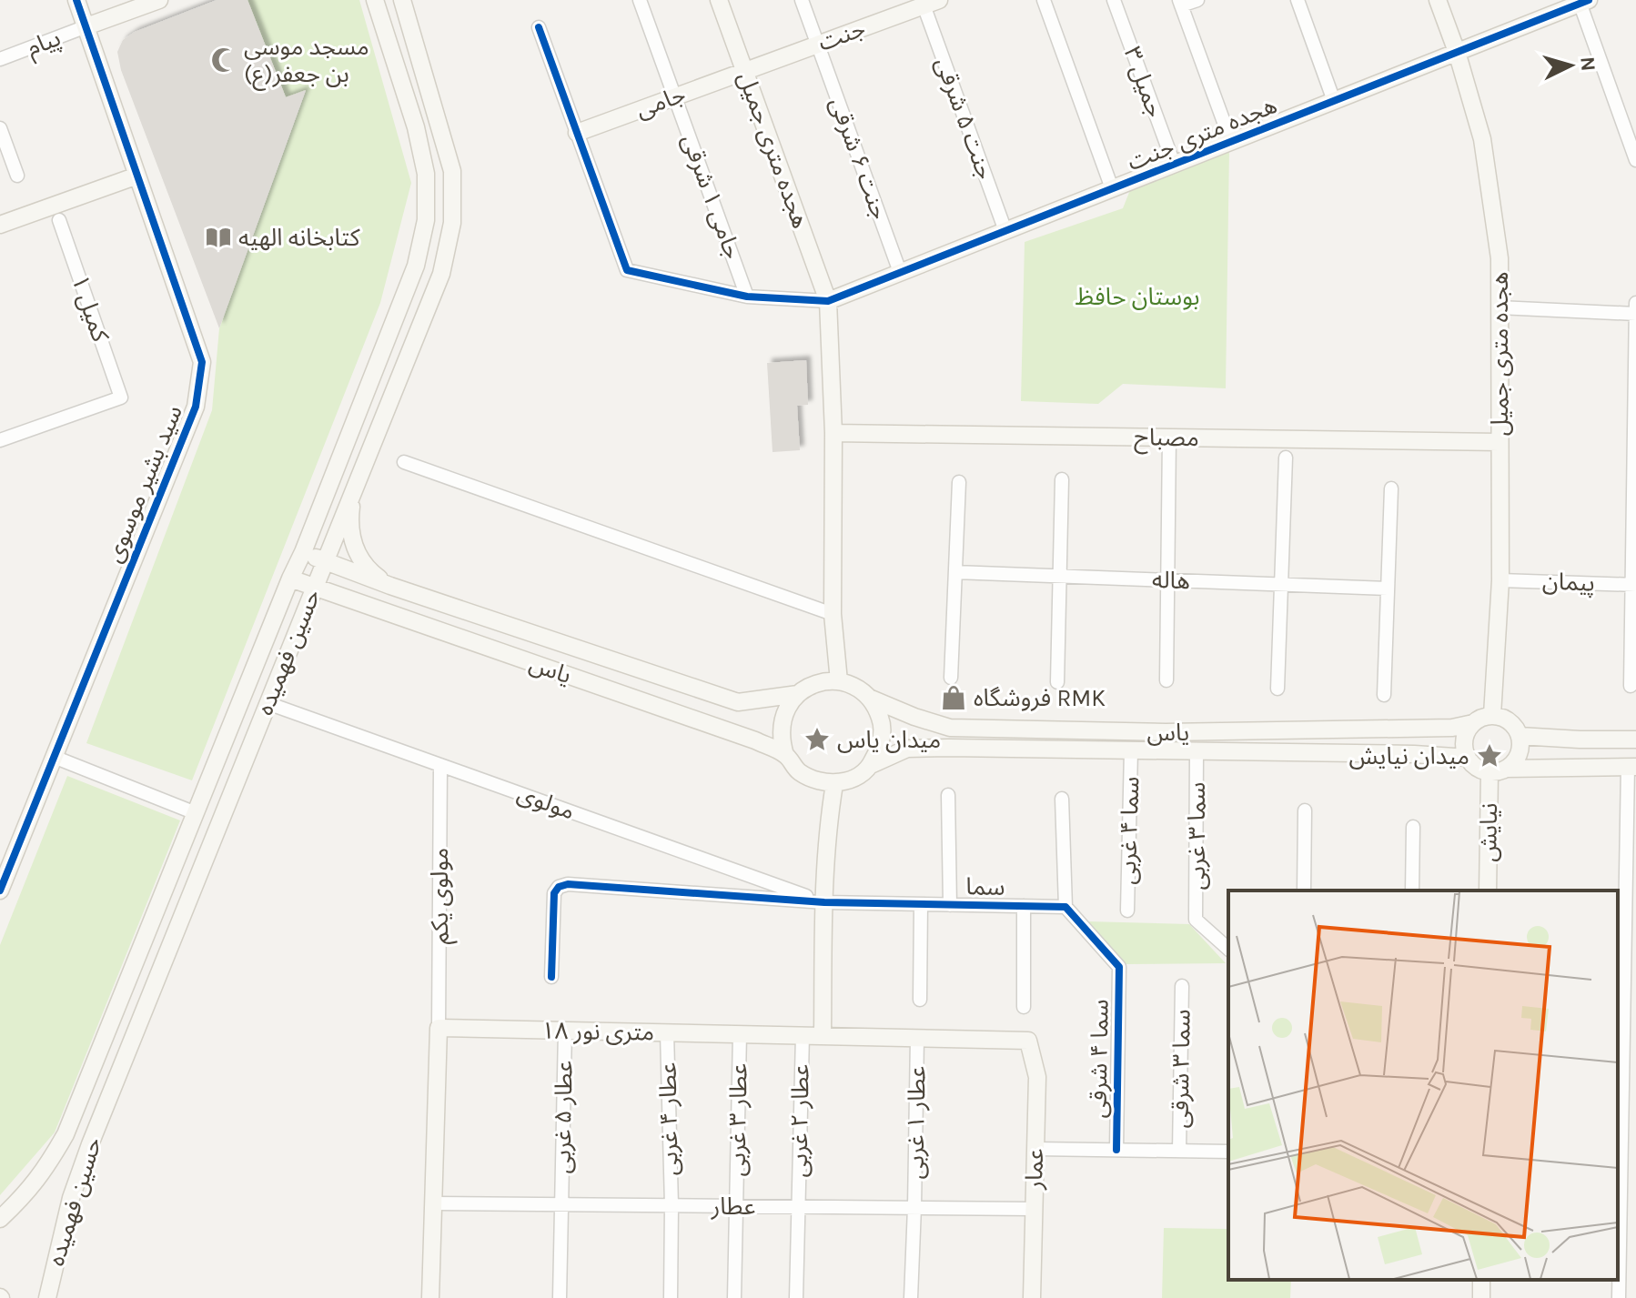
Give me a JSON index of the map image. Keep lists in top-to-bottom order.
{
  "streets": {
    "street": [
      "جنت",
      "پیام",
      "جمیل ۳",
      "جامی",
      "جنت ۵ شرقی",
      "هجده متری جنت",
      "هجده متری جمیل",
      "جنت ۶ شرقی",
      "جامی ۱ شرقی",
      "کمیل ۱",
      "مصباح",
      "سید بشیر موسوی",
      "هاله",
      "پیمان",
      "حسین فهمیده",
      "یاس",
      "مولوی",
      "سما ۴ غربی",
      "نیایش",
      "سما ۳ غربی",
      "سما",
      "مولوی یکم",
      "۱۸ متری نور",
      "سما ۴ شرقی",
      "سما ۳ شرقی",
      "عطار ۵ غربی",
      "عطار ۴ غربی",
      "عطار ۳ غربی",
      "عطار ۲ غربی",
      "عطار ۱ غربی",
      "عمار",
      "عطار"
    ]
  },
  "crossings": [
    ["جنت", "جامی"],
    ["جنت", "جنت ۵ شرقی"],
    ["جنت", "هجده متری جمیل"],
    ["جنت", "جنت ۶ شرقی"],
    ["پیام", "سید بشیر موسوی"],
    ["جمیل ۳", "هجده متری جنت"],
    ["جامی", "هجده متری جمیل"],
    ["جامی", "جامی ۱ شرقی"],
    ["جنت ۵ شرقی", "هجده متری جنت"],
    ["هجده متری جنت", "هجده متری جمیل"],
    ["هجده متری جنت", "جنت ۶ شرقی"],
    ["هجده متری جمیل", "مصباح"],
    ["هجده متری جمیل", "پیمان"],
    ["هجده متری جمیل", "یاس"],
    ["هجده متری جمیل", "نیایش"],
    ["حسین فهمیده", "یاس"],
    ["حسین فهمیده", "مولوی"],
    ["یاس", "سما ۴ غربی"],
    ["یاس", "نیایش"],
    ["یاس", "سما ۳ غربی"],
    ["مولوی", "سما"],
    ["مولوی", "مولوی یکم"],
    ["سما", "سما ۴ شرقی"],
    ["مولوی یکم", "۱۸ متری نور"],
    ["۱۸ متری نور", "عطار ۵ غربی"],
    ["۱۸ متری نور", "عطار ۴ غربی"],
    ["۱۸ متری نور", "عطار ۳ غربی"],
    ["۱۸ متری نور", "عطار ۲ غربی"],
    ["۱۸ متری نور", "عطار ۱ غربی"],
    ["۱۸ متری نور", "عمار"],
    ["عطار ۵ غربی", "عطار"],
    ["عطار ۴ غربی", "عطار"],
    ["عطار ۳ غربی", "عطار"],
    ["عطار ۲ غربی", "عطار"],
    ["عطار ۱ غربی", "عطار"],
    ["عمار", "عطار"]
  ],
  "parks": ["بوستان حافظ"],
  "places": {
    "mosque": ["مسجد موسی بن جعفر(ع)"],
    "library": ["کتابخانه الهیه"],
    "shop": ["فروشگاه RMK"],
    "place": ["میدان یاس", "میدان نیایش"]
  },
  "north": "right"
}
